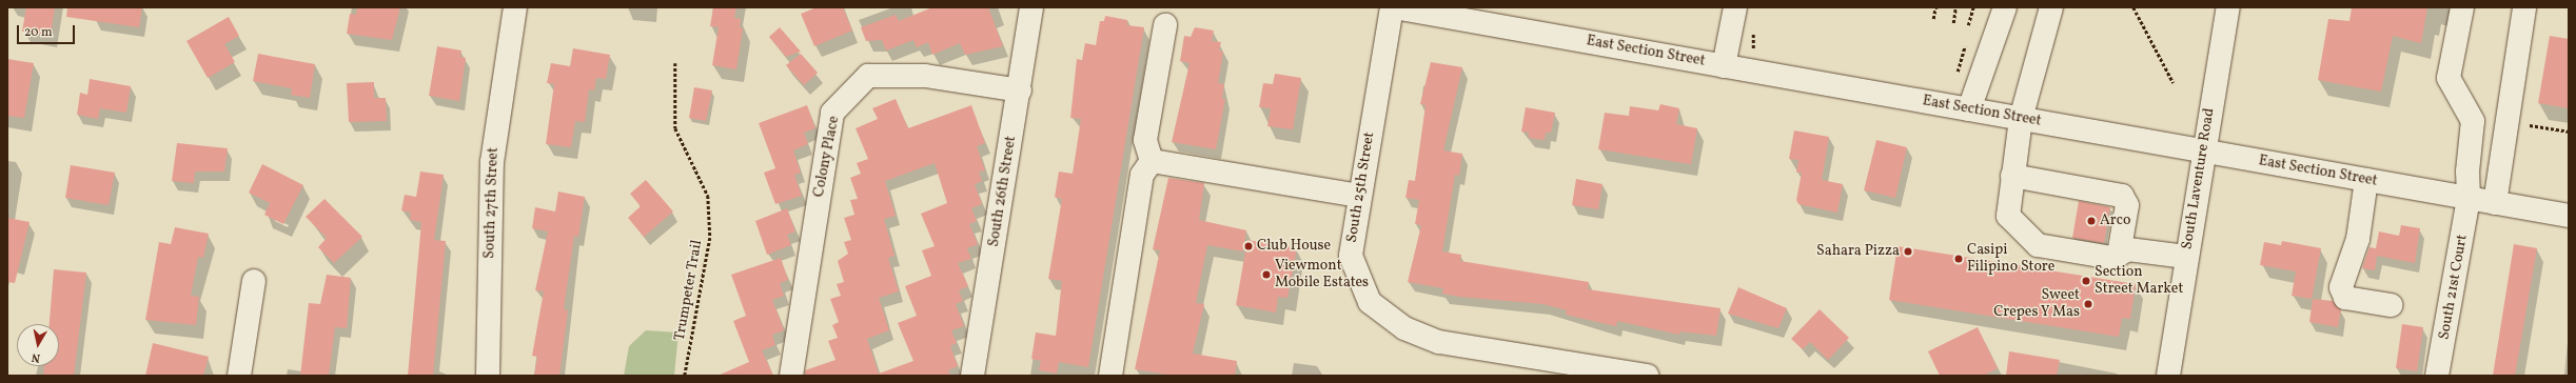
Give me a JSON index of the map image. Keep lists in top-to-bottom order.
{
  "streets": {
    "street": [
      "East Section Street",
      "Colony Place",
      "South Laventure Road",
      "South 25th Street",
      "South 26th Street",
      "South 27th Street",
      "South 21st Court"
    ],
    "path": ["Trumpeter Trail"]
  },
  "crossings": [
    ["East Section Street", "South Laventure Road"],
    ["East Section Street", "South 25th Street"],
    ["East Section Street", "South 21st Court"],
    ["Colony Place", "South 26th Street"]
  ],
  "places": [
    "Arco",
    "Club House",
    "Sahara Pizza",
    "Casipi Filipino Store",
    "Viewmont Mobile Estates",
    "Section Street Market",
    "Sweet Crepes Y Mas"
  ],
  "scale_bar": "20 m",
  "north": "bottom"
}
